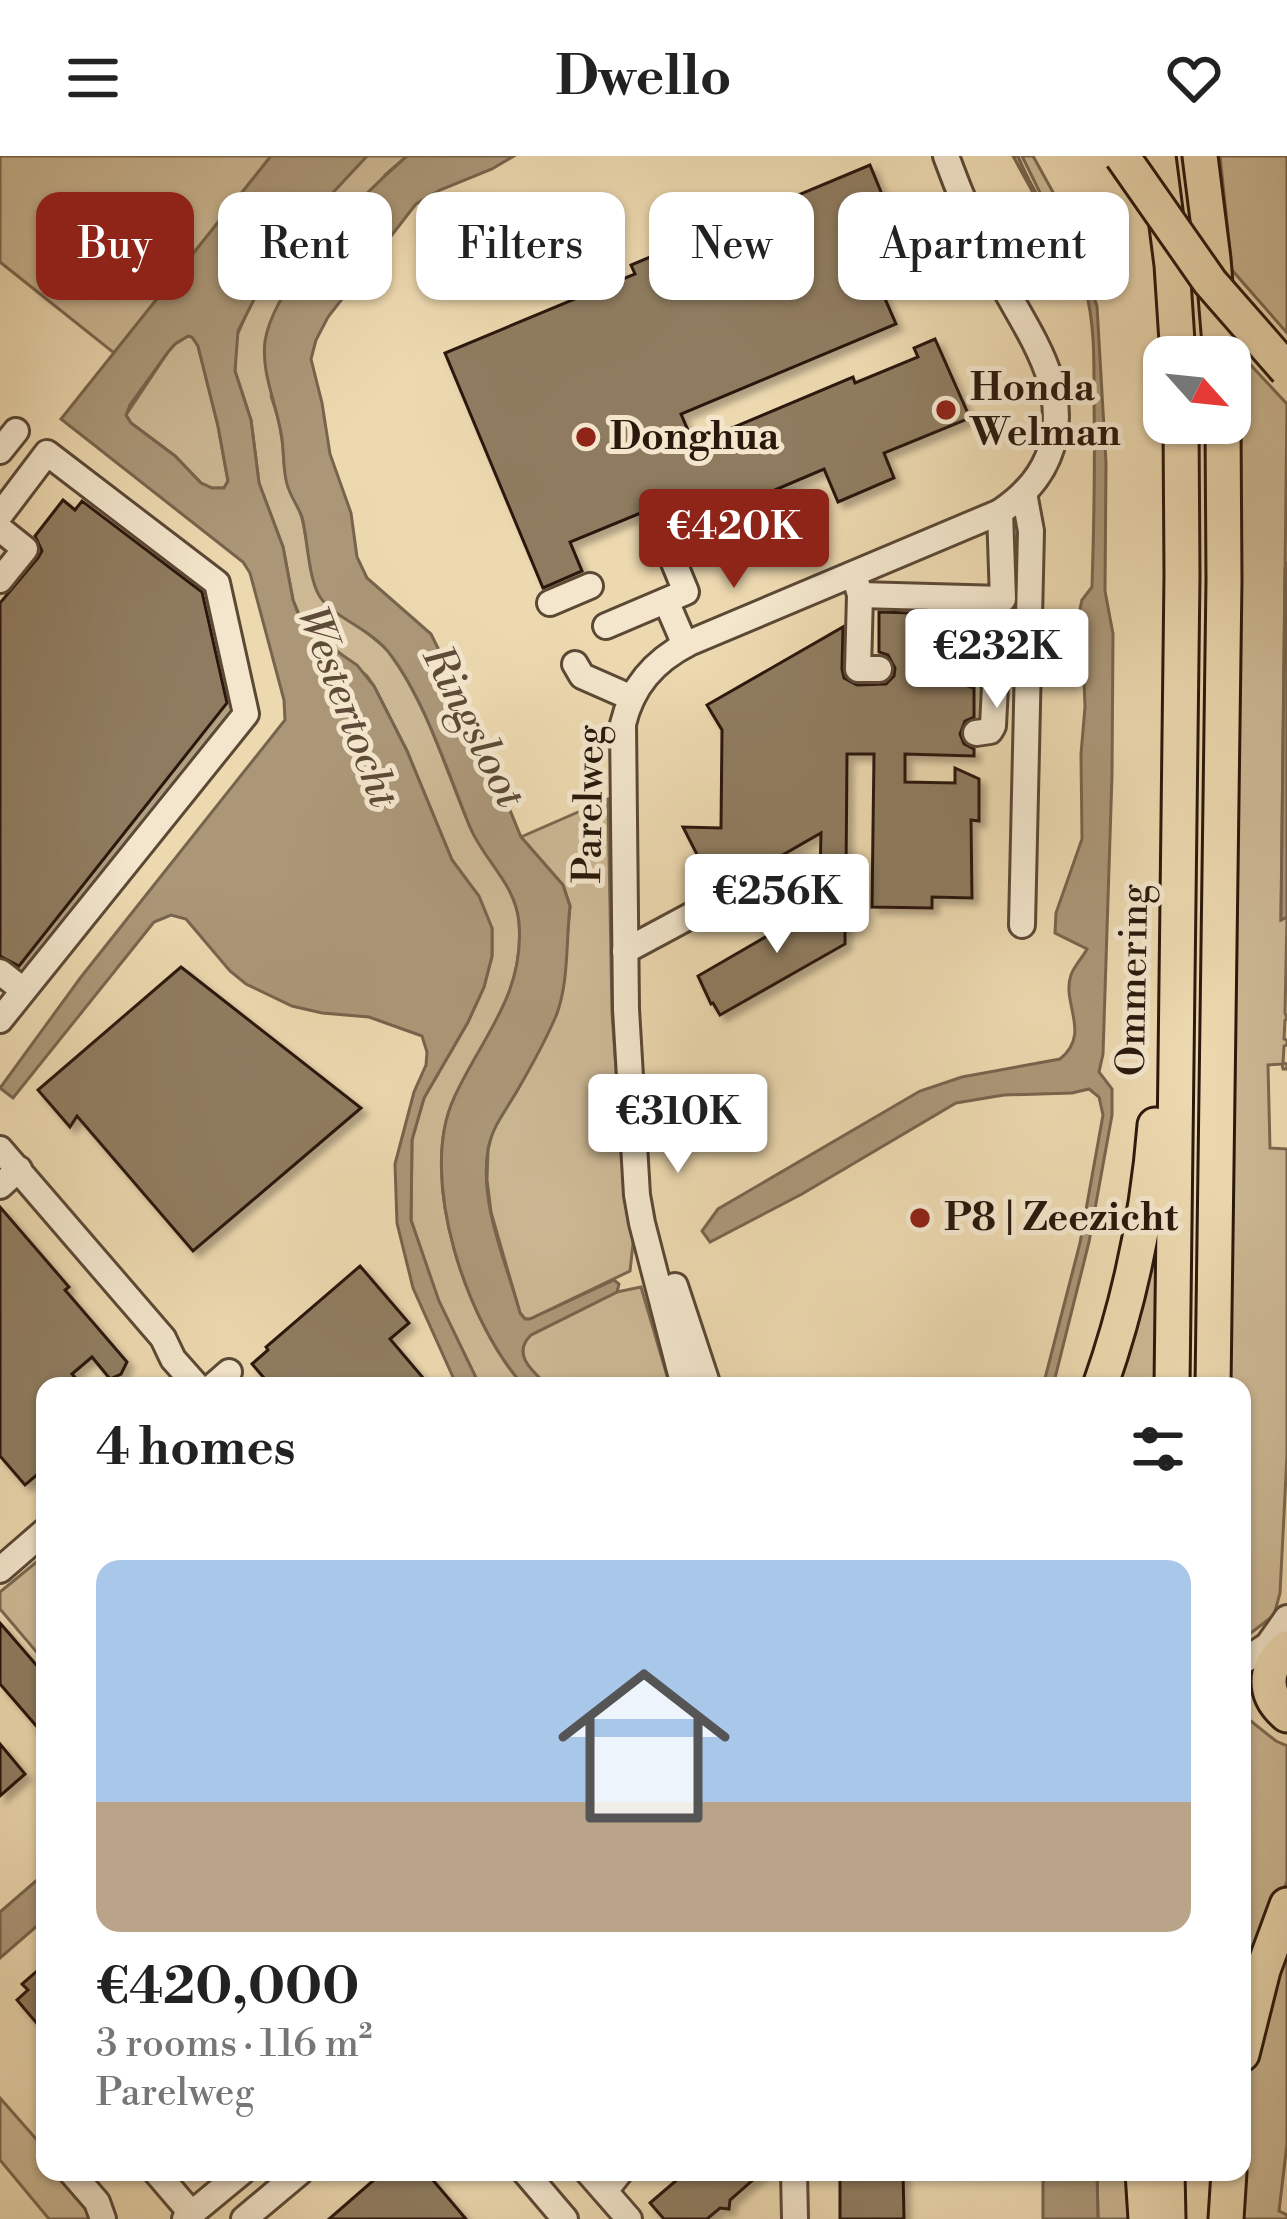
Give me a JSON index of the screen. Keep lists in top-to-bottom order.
{
  "streets": {
    "highway": ["Ommering"],
    "street": ["Parelweg"]
  },
  "water": ["Westertocht", "Ringsloot"],
  "places": ["Honda Welman", "Donghua", "P8 | Zeezicht"],
  "north": "bottom right",
  "page": {
    "header": "Dwello",
    "chip": [
      "Buy",
      "Rent",
      "Filters",
      "New",
      "Apartment"
    ],
    "price": [
      "€420K",
      "€232K",
      "€256K",
      "€310K"
    ],
    "heading": "4 homes",
    "list": [
      {
        "name": "€420,000",
        "note": "3 rooms · 116 m² · Parelweg"
      }
    ]
  }
}
